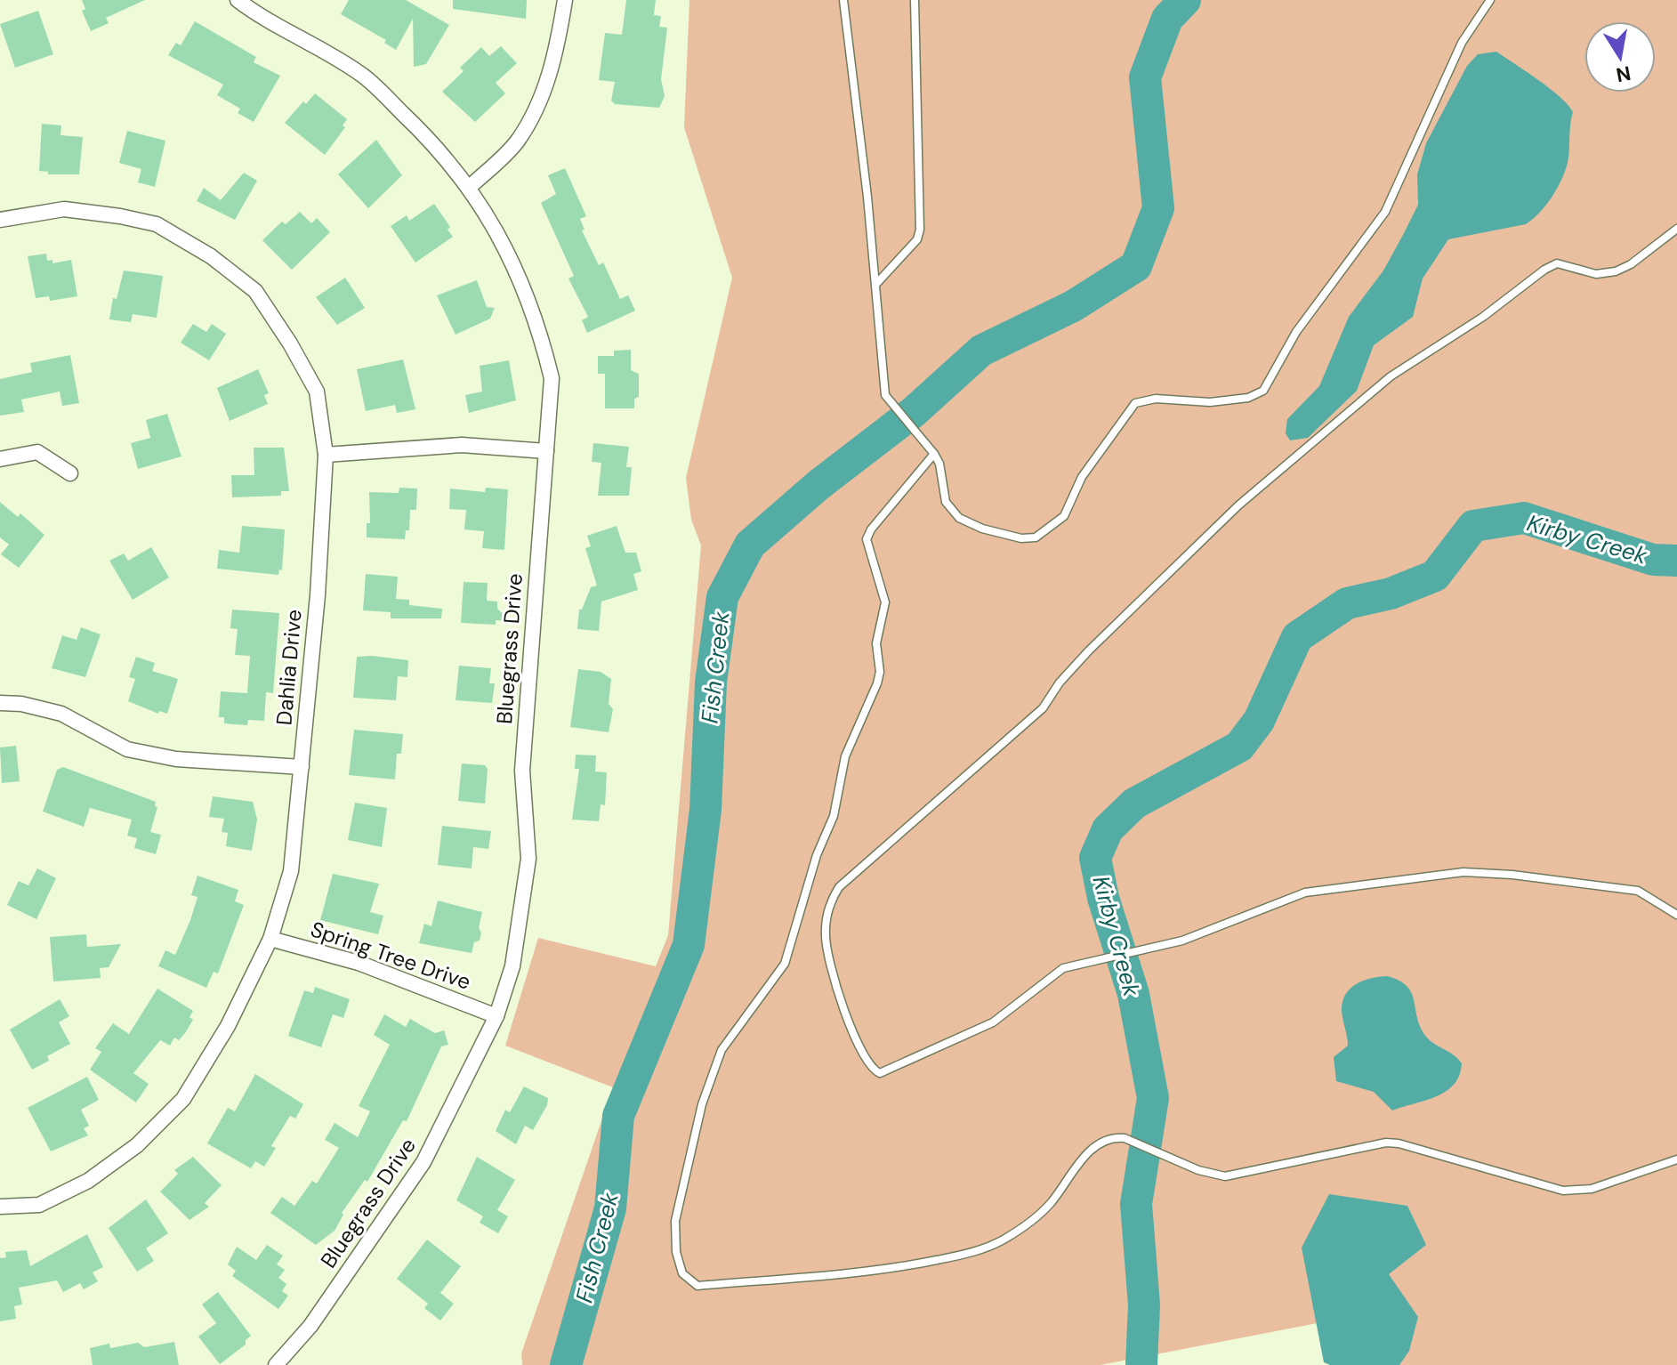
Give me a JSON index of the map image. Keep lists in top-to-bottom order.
{
  "streets": {
    "street": ["Bluegrass Drive", "Dahlia Drive", "Spring Tree Drive"]
  },
  "crossings": [
    ["Bluegrass Drive", "Spring Tree Drive"],
    ["Dahlia Drive", "Spring Tree Drive"]
  ],
  "water": ["Kirby Creek", "Fish Creek"],
  "north": "bottom"
}
